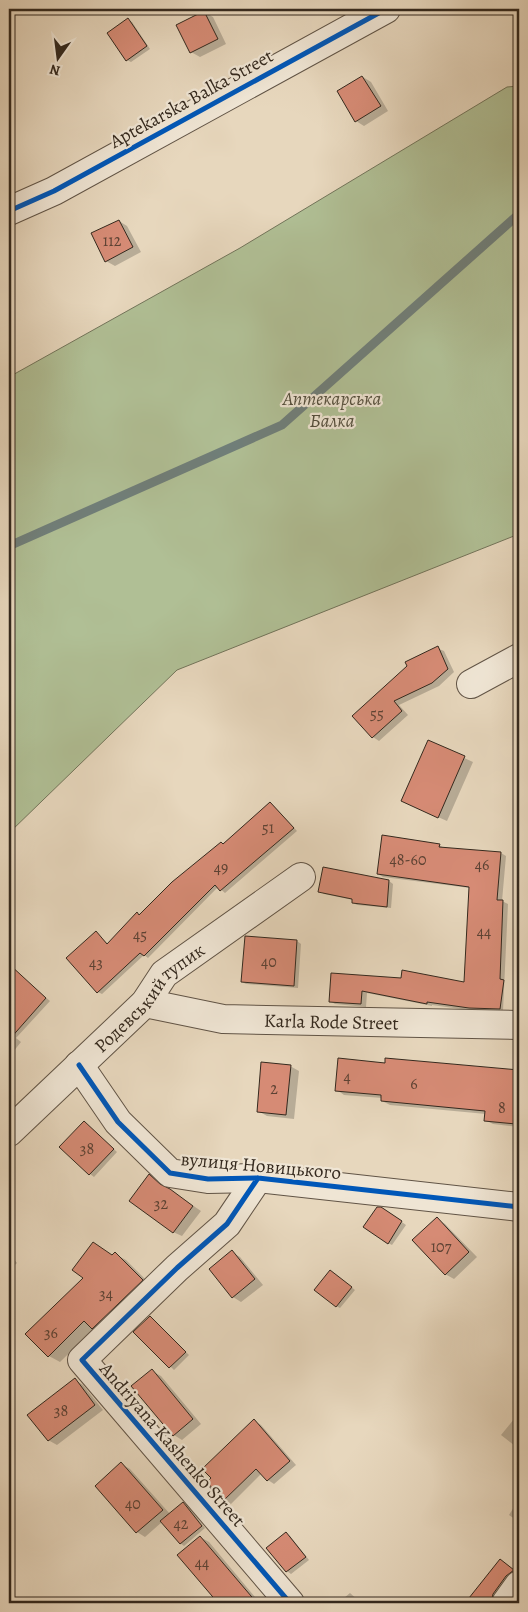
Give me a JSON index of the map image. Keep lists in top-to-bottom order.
{
  "streets": {
    "street": [
      "Aptekarska Balka Street",
      "Родевський тупик",
      "Karla Rode Street",
      "вулиця Новицького",
      "Andriyana Kashenko Street"
    ]
  },
  "crossings": [
    ["Родевський тупик", "Karla Rode Street"],
    ["Родевський тупик", "вулиця Новицького"],
    ["вулиця Новицького", "Andriyana Kashenko Street"]
  ],
  "parks": ["Аптекарська Балка"],
  "house_numbers": [
    "112",
    "55",
    "51",
    "48-60",
    "46",
    "49",
    "44",
    "45",
    "40",
    "43",
    "4",
    "6",
    "2",
    "8",
    "38",
    "32",
    "107",
    "34",
    "36",
    "38",
    "40",
    "42",
    "44"
  ],
  "north": "bottom"
}
